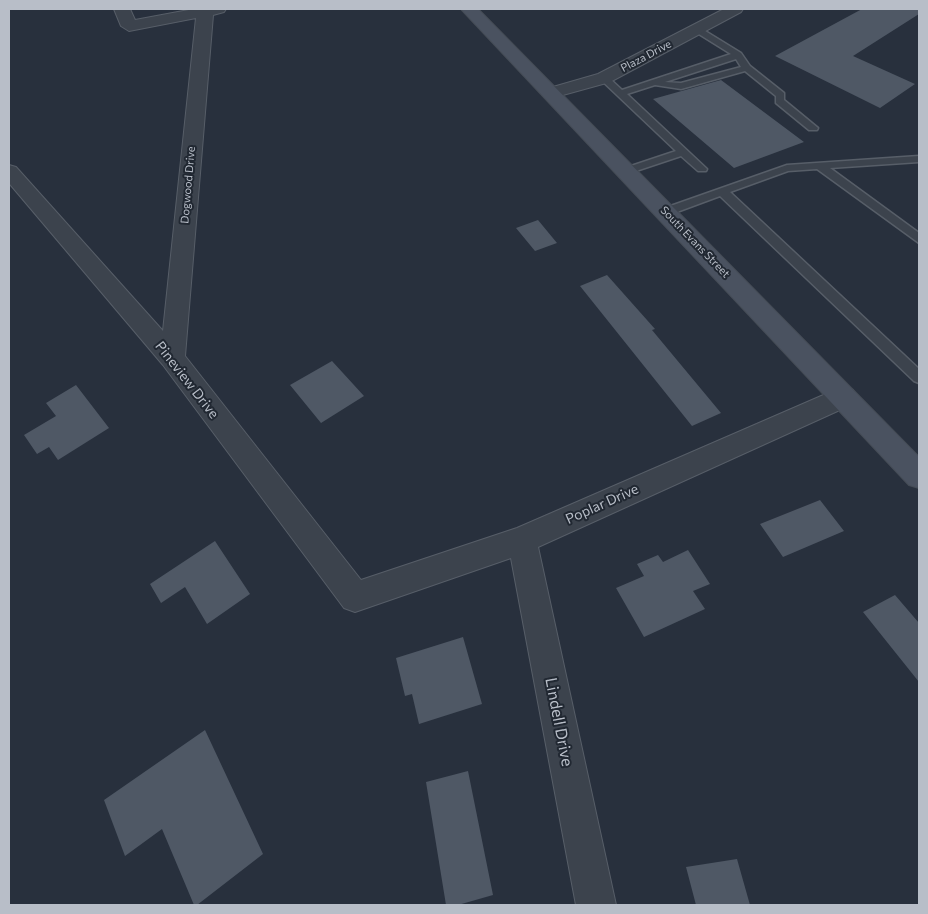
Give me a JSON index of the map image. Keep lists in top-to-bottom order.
{
  "streets": {
    "main road": ["South Evans Street"],
    "street": [
      "Plaza Drive",
      "Dogwood Drive",
      "Pineview Drive",
      "Poplar Drive",
      "Lindell Drive"
    ]
  },
  "crossings": [
    ["Plaza Drive", "South Evans Street"],
    ["Dogwood Drive", "Pineview Drive"],
    ["South Evans Street", "Poplar Drive"],
    ["Pineview Drive", "Poplar Drive"],
    ["Poplar Drive", "Lindell Drive"]
  ]
}
